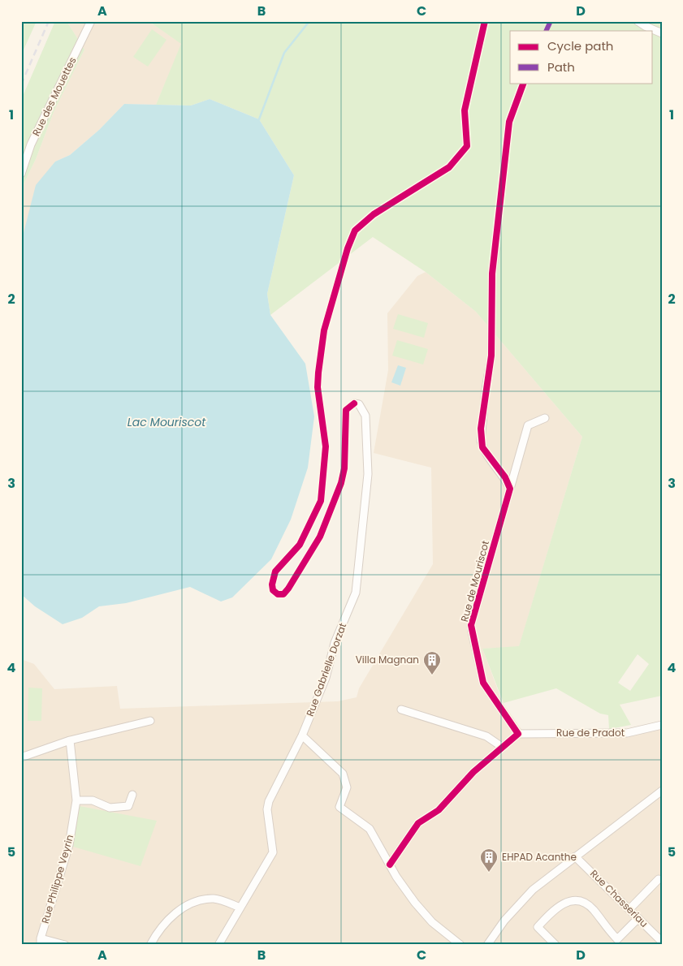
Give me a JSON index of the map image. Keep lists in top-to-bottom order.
{
  "streets": {
    "street": [
      "Rue des Mouettes",
      "Rue de Mouriscot",
      "Rue Gabrielle Dorzat",
      "Rue de Pradot",
      "Rue Philippe Veyrin",
      "Rue Chasseriau"
    ]
  },
  "crossings": [
    ["Rue de Mouriscot", "Rue de Pradot"]
  ],
  "water": ["Lac Mouriscot"],
  "places": {
    "building": ["Villa Magnan", "EHPAD Acanthe"]
  },
  "legend": ["Cycle path", "Path"],
  "grid": {
    "columns": [
      "A",
      "B",
      "C",
      "D"
    ],
    "rows": [
      "1",
      "2",
      "3",
      "4",
      "5"
    ]
  }
}
